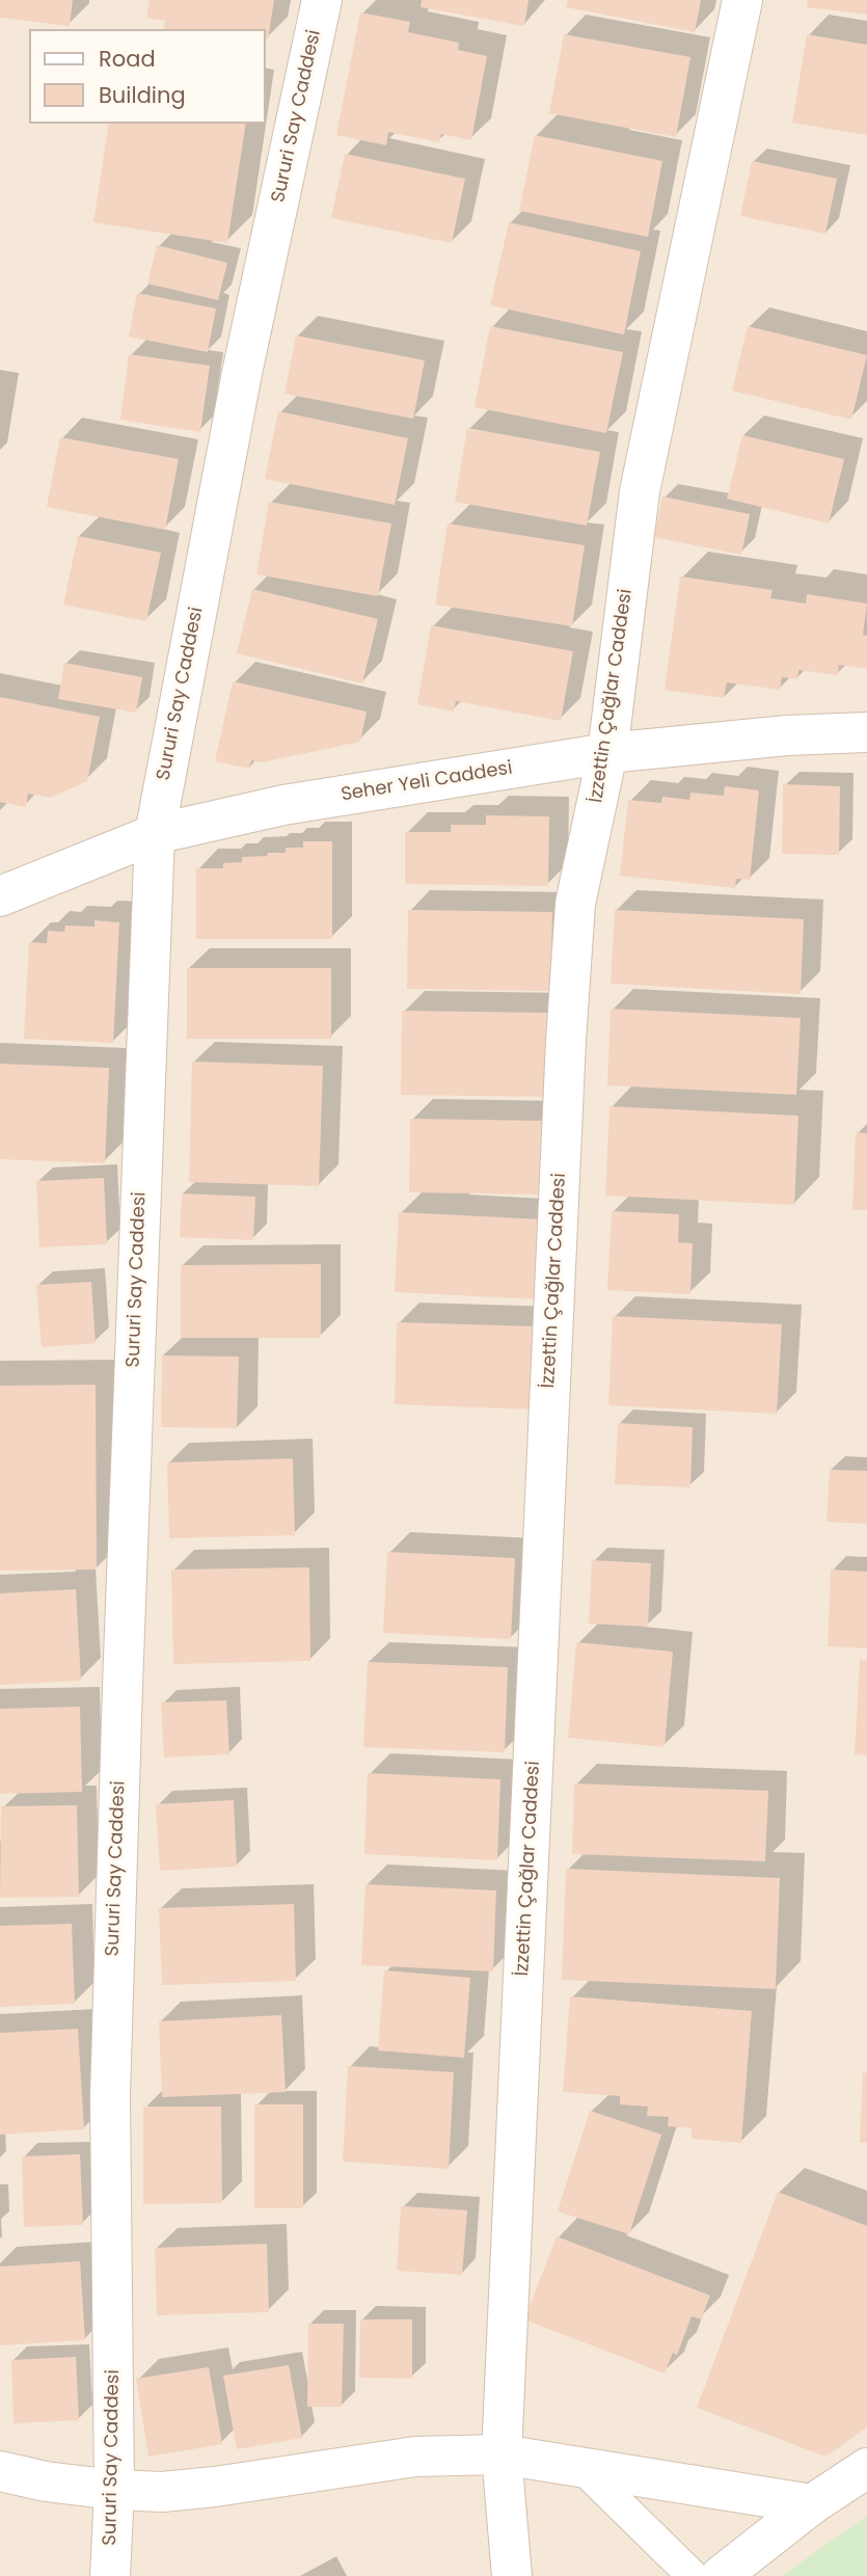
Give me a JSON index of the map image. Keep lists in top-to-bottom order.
{
  "streets": {
    "street": ["Sururi Say Caddesi", "İzzettin Çağlar Caddesi", "Seher Yeli Caddesi"]
  },
  "crossings": [
    ["Sururi Say Caddesi", "Seher Yeli Caddesi"],
    ["İzzettin Çağlar Caddesi", "Seher Yeli Caddesi"]
  ],
  "legend": ["Road", "Building"]
}
